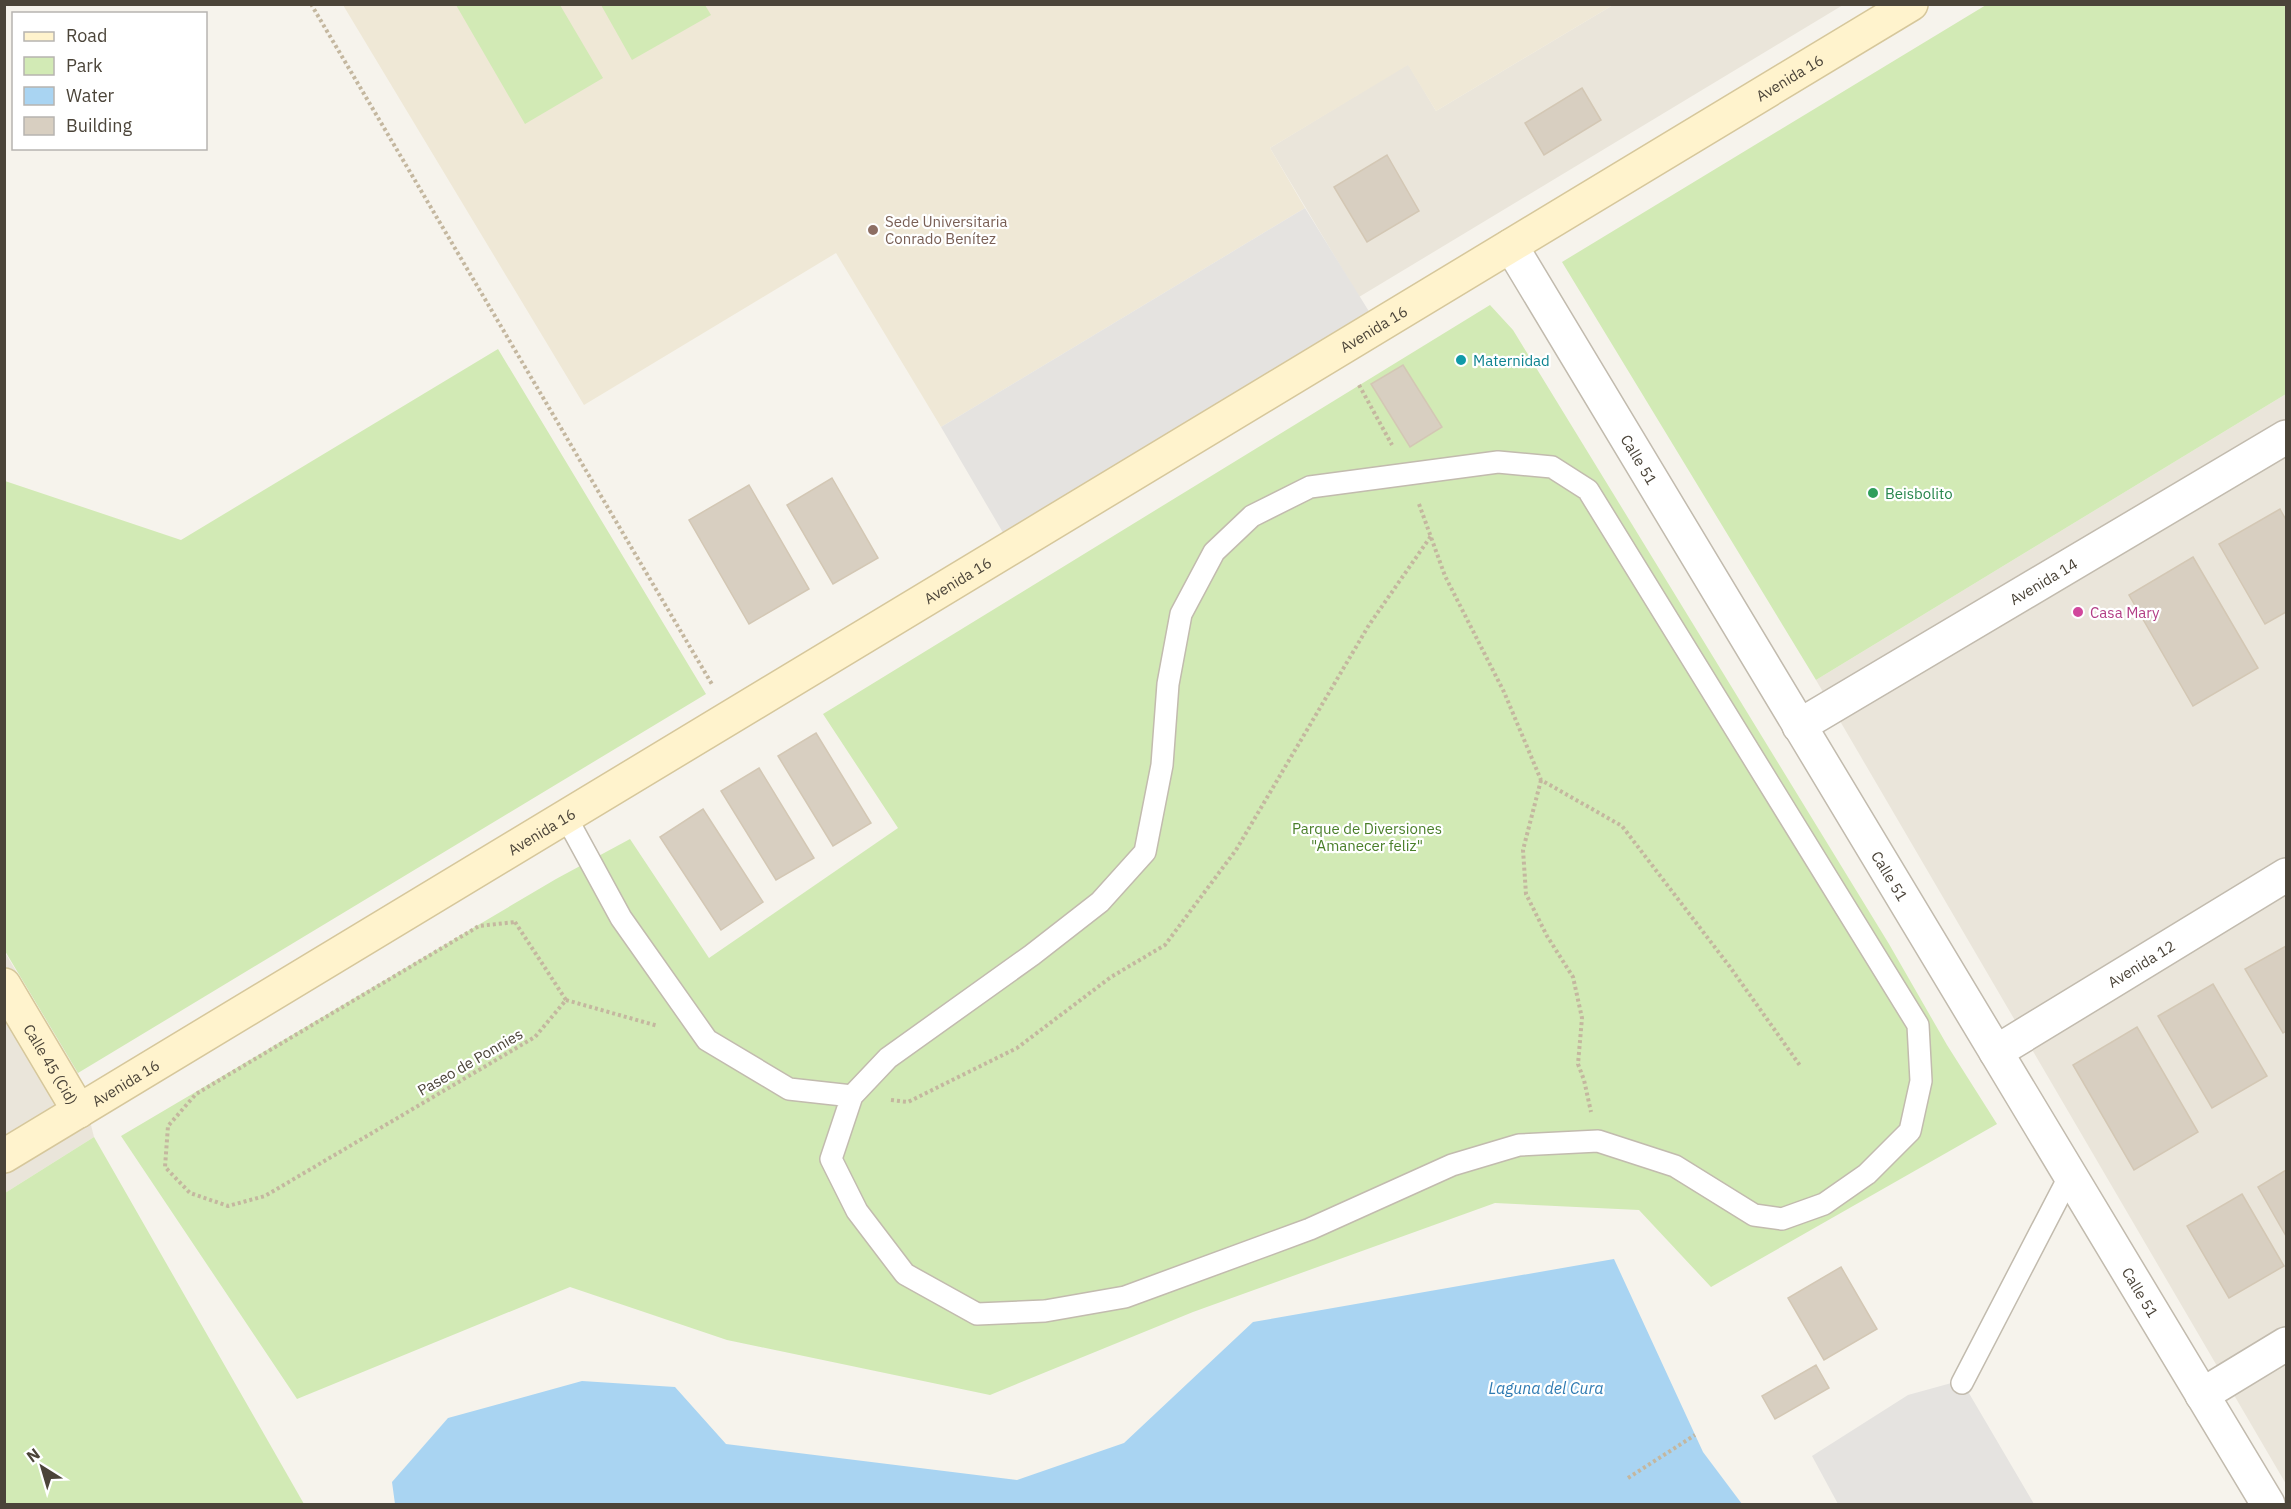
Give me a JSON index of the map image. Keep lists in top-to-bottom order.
{
  "streets": {
    "street": [
      "Avenida 16",
      "Calle 51",
      "Avenida 14",
      "Avenida 12",
      "Calle 45 (Cid)"
    ],
    "path": ["Paseo de Ponnies"]
  },
  "crossings": [
    ["Avenida 16", "Calle 51"],
    ["Avenida 16", "Calle 45 (Cid)"],
    ["Calle 51", "Avenida 14"],
    ["Calle 51", "Avenida 12"]
  ],
  "water": ["Laguna del Cura"],
  "parks": ["Parque de Diversiones \"Amanecer feliz\""],
  "places": [
    "Sede Universitaria Conrado Benítez",
    "Maternidad",
    "Beisbolito",
    "Casa Mary"
  ],
  "legend": [
    "Road",
    "Park",
    "Water",
    "Building"
  ],
  "north": "top left"
}
